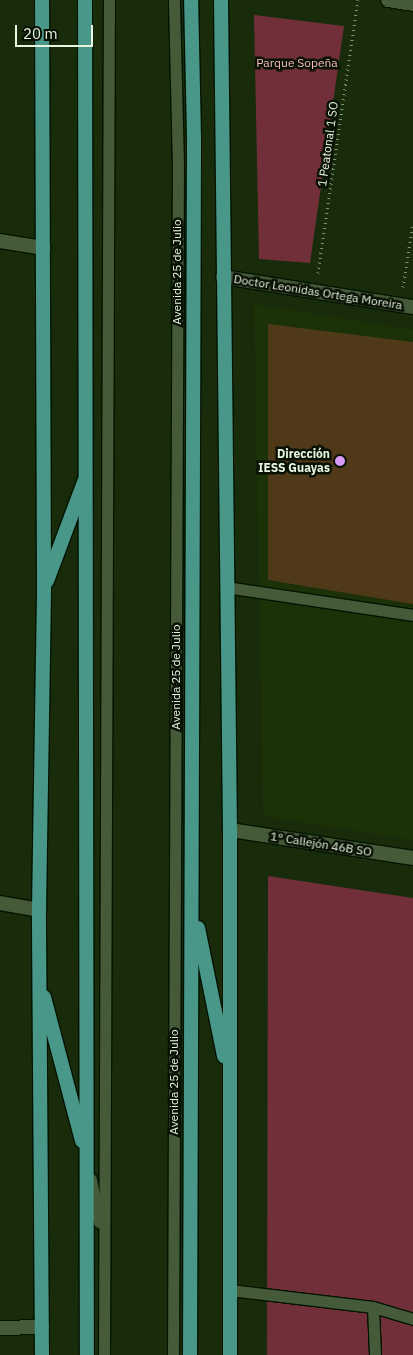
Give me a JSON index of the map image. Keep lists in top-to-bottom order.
{
  "streets": {
    "main road": ["Avenida 25 de Julio"],
    "street": ["Doctor Leonidas Ortega Moreira", "1° Callejón 46B SO"],
    "path": ["1 Peatonal 1 SO"]
  },
  "crossings": [
    ["1 Peatonal 1 SO", "Doctor Leonidas Ortega Moreira"]
  ],
  "parks": ["Parque Sopeña"],
  "places": ["Dirección IESS Guayas"],
  "scale_bar": "20 m"
}
